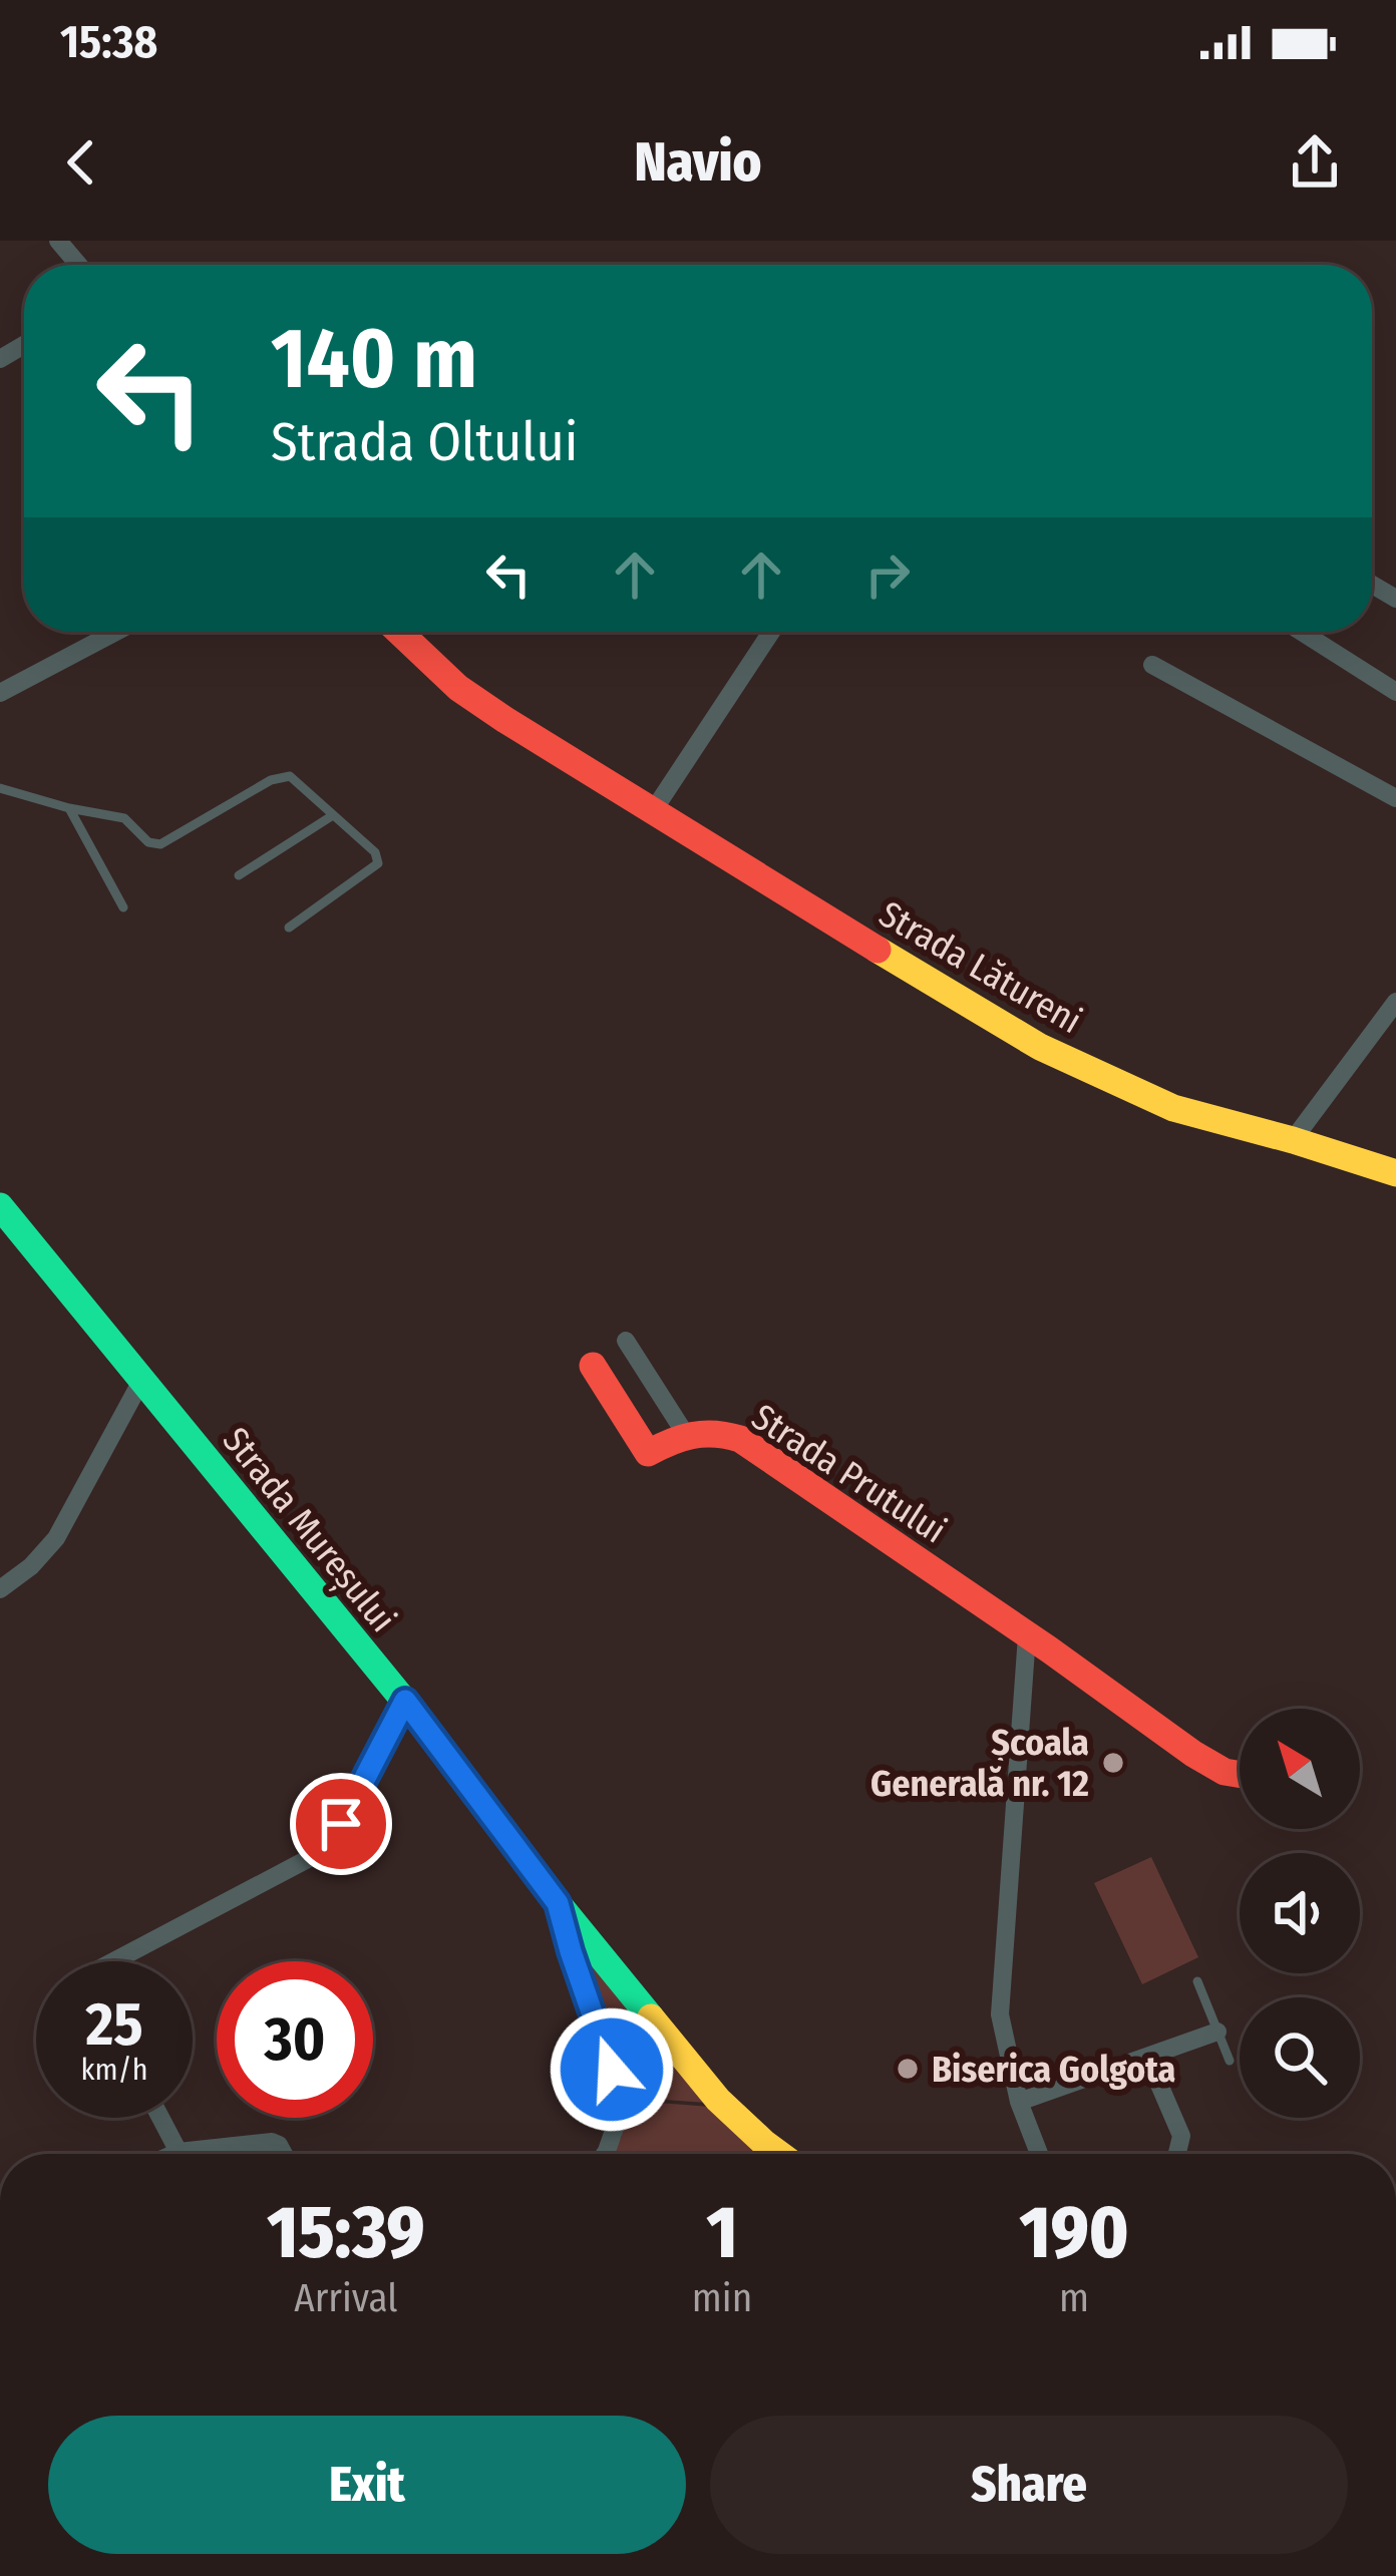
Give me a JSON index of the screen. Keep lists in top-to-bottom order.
{
  "streets": {
    "street": ["Strada Lătureni", "Strada Prutului", "Strada Mureșului"]
  },
  "places": ["Școala Generală nr. 12", "Biserica Golgota"],
  "north": "top left",
  "page": {
    "status": "15:38",
    "header": "Navio",
    "turn": ["140 m", "Strada Oltului"],
    "speed": "25 km/h",
    "limit": "30",
    "eta": [
      "15:39",
      "Arrival",
      "1",
      "min",
      "190",
      "m"
    ],
    "buttons": ["Exit", "Share"]
  }
}
